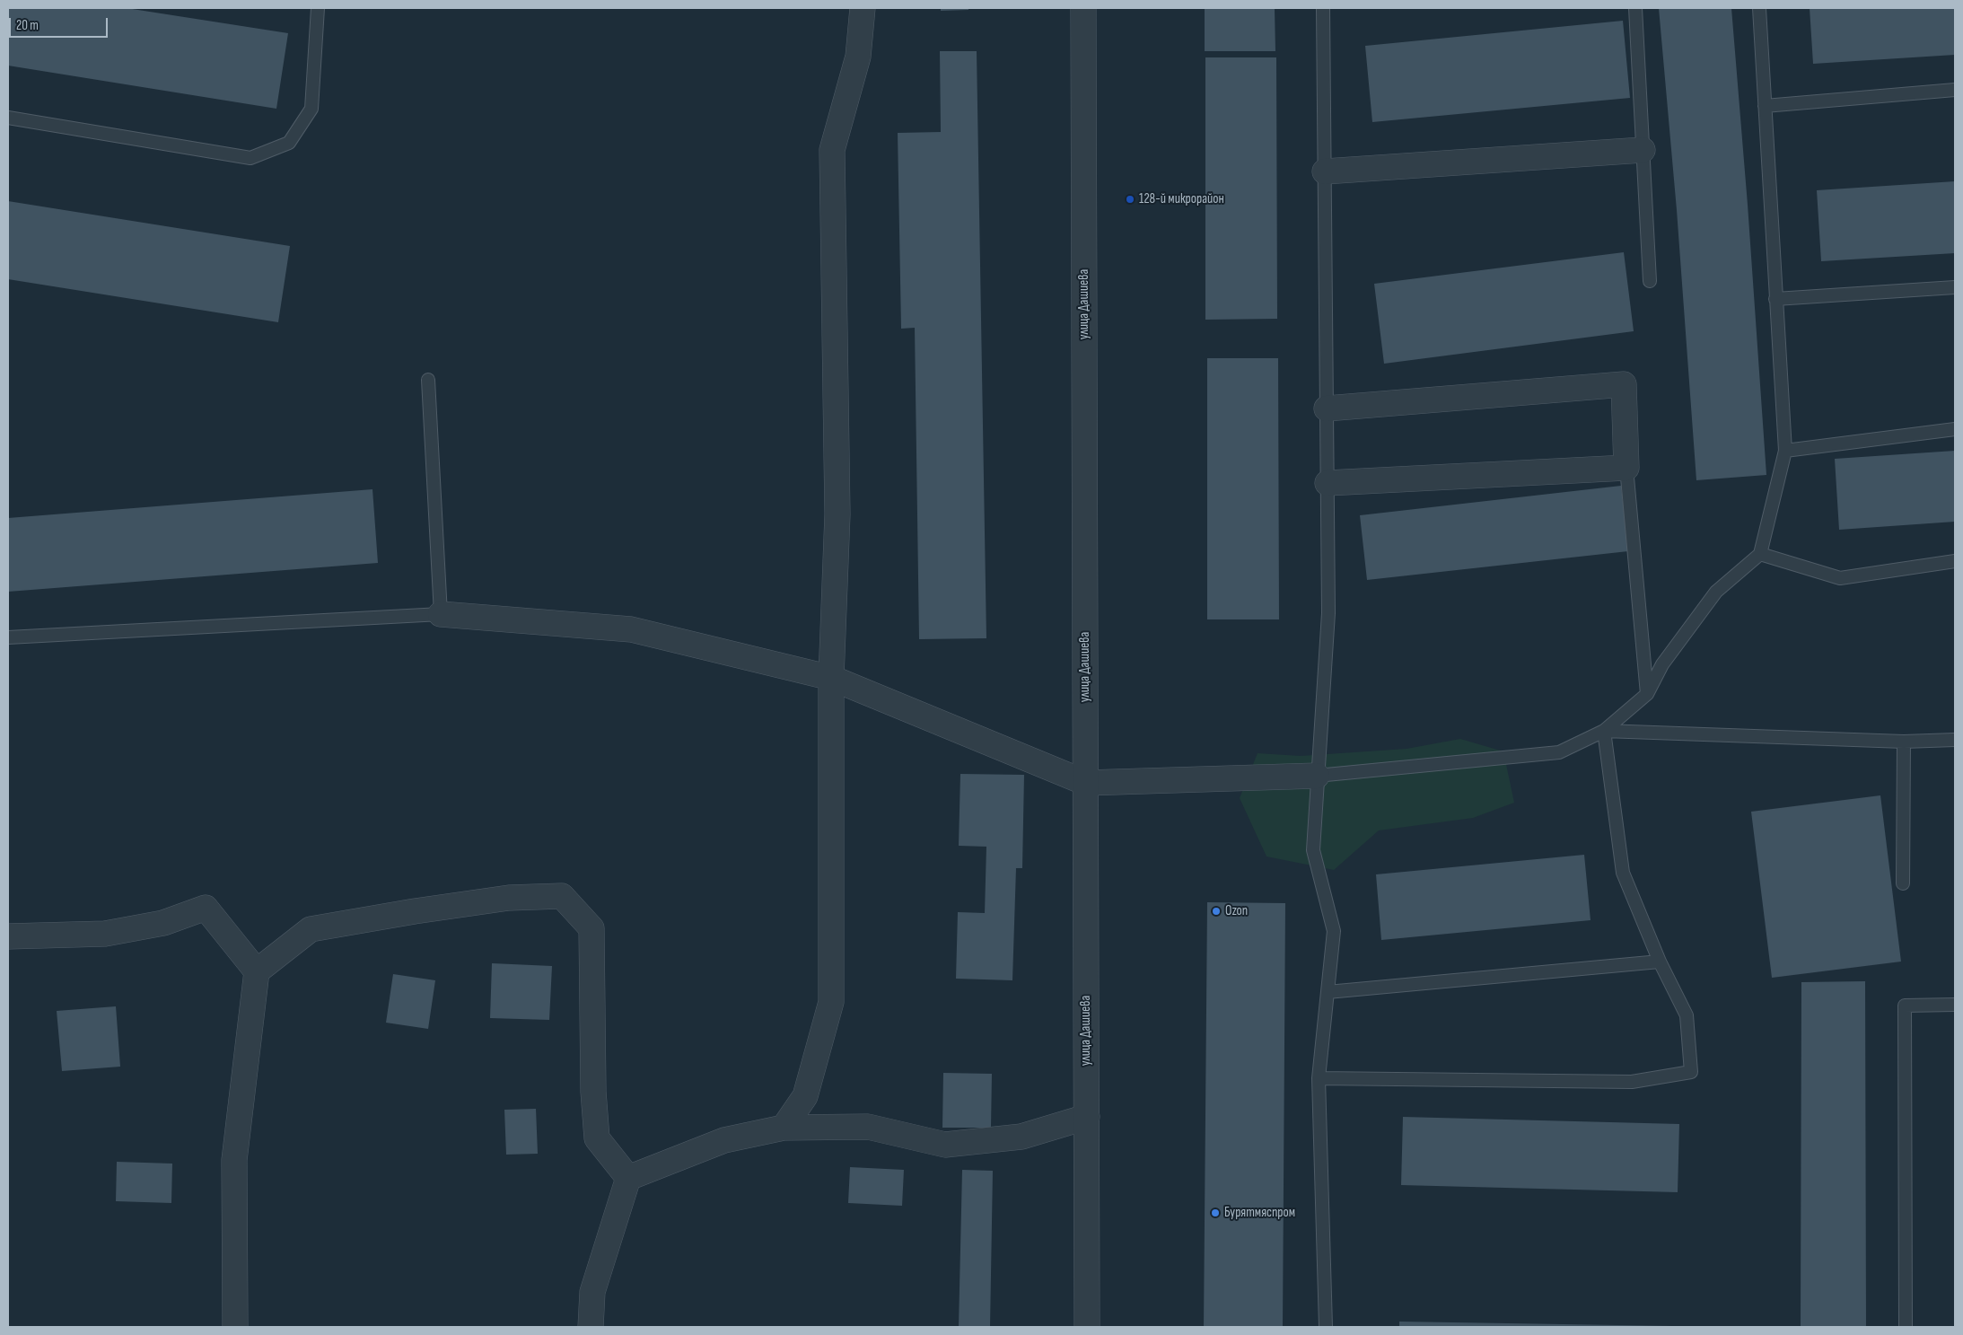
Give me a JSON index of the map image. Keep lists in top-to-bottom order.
{
  "streets": {
    "street": ["улица Дашиева"]
  },
  "places": ["128-й микрорайон", "Ozon", "Бурятмяспром"],
  "scale_bar": "20 m"
}
